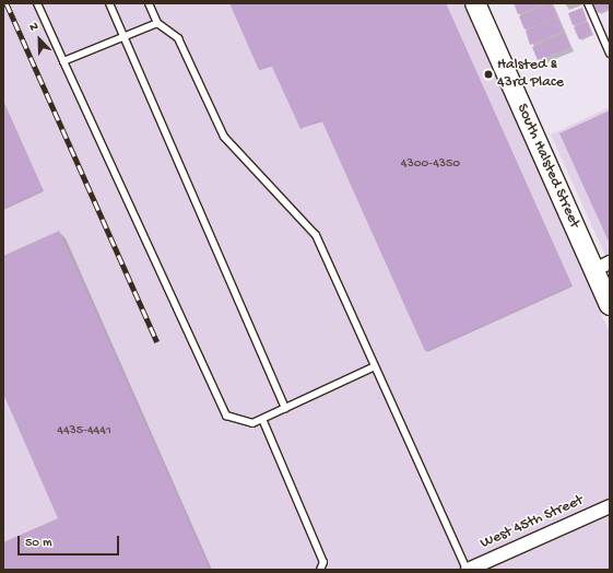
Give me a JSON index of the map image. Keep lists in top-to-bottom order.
{
  "streets": {
    "main road": ["South Halsted Street"],
    "street": ["West 45th Street"]
  },
  "places": ["Halsted & 43rd Place"],
  "house_numbers": ["4300-4350", "4435-4441"],
  "scale_bar": "50 m",
  "north": "top left"
}
